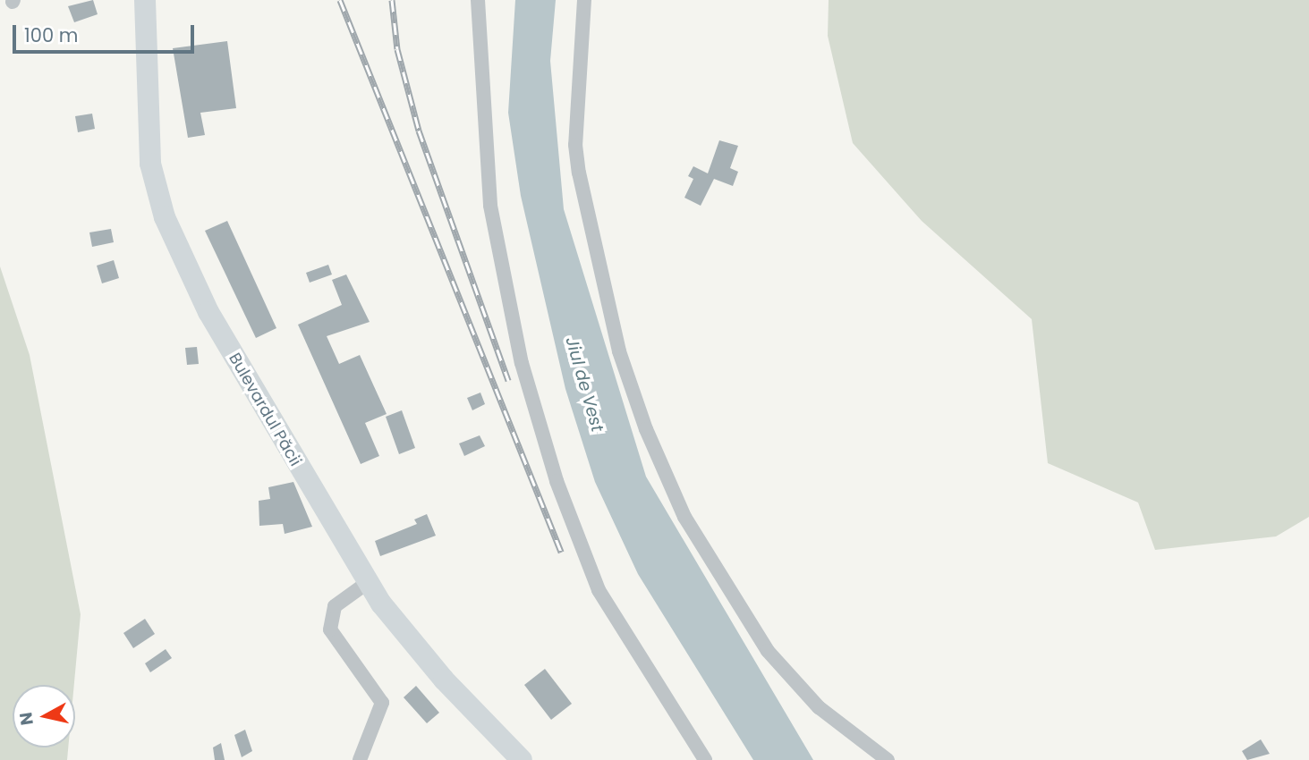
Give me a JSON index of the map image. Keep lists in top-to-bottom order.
{
  "streets": {
    "main road": ["Bulevardul Păcii"]
  },
  "water": ["Jiul de Vest"],
  "scale_bar": "100 m",
  "north": "left"
}
